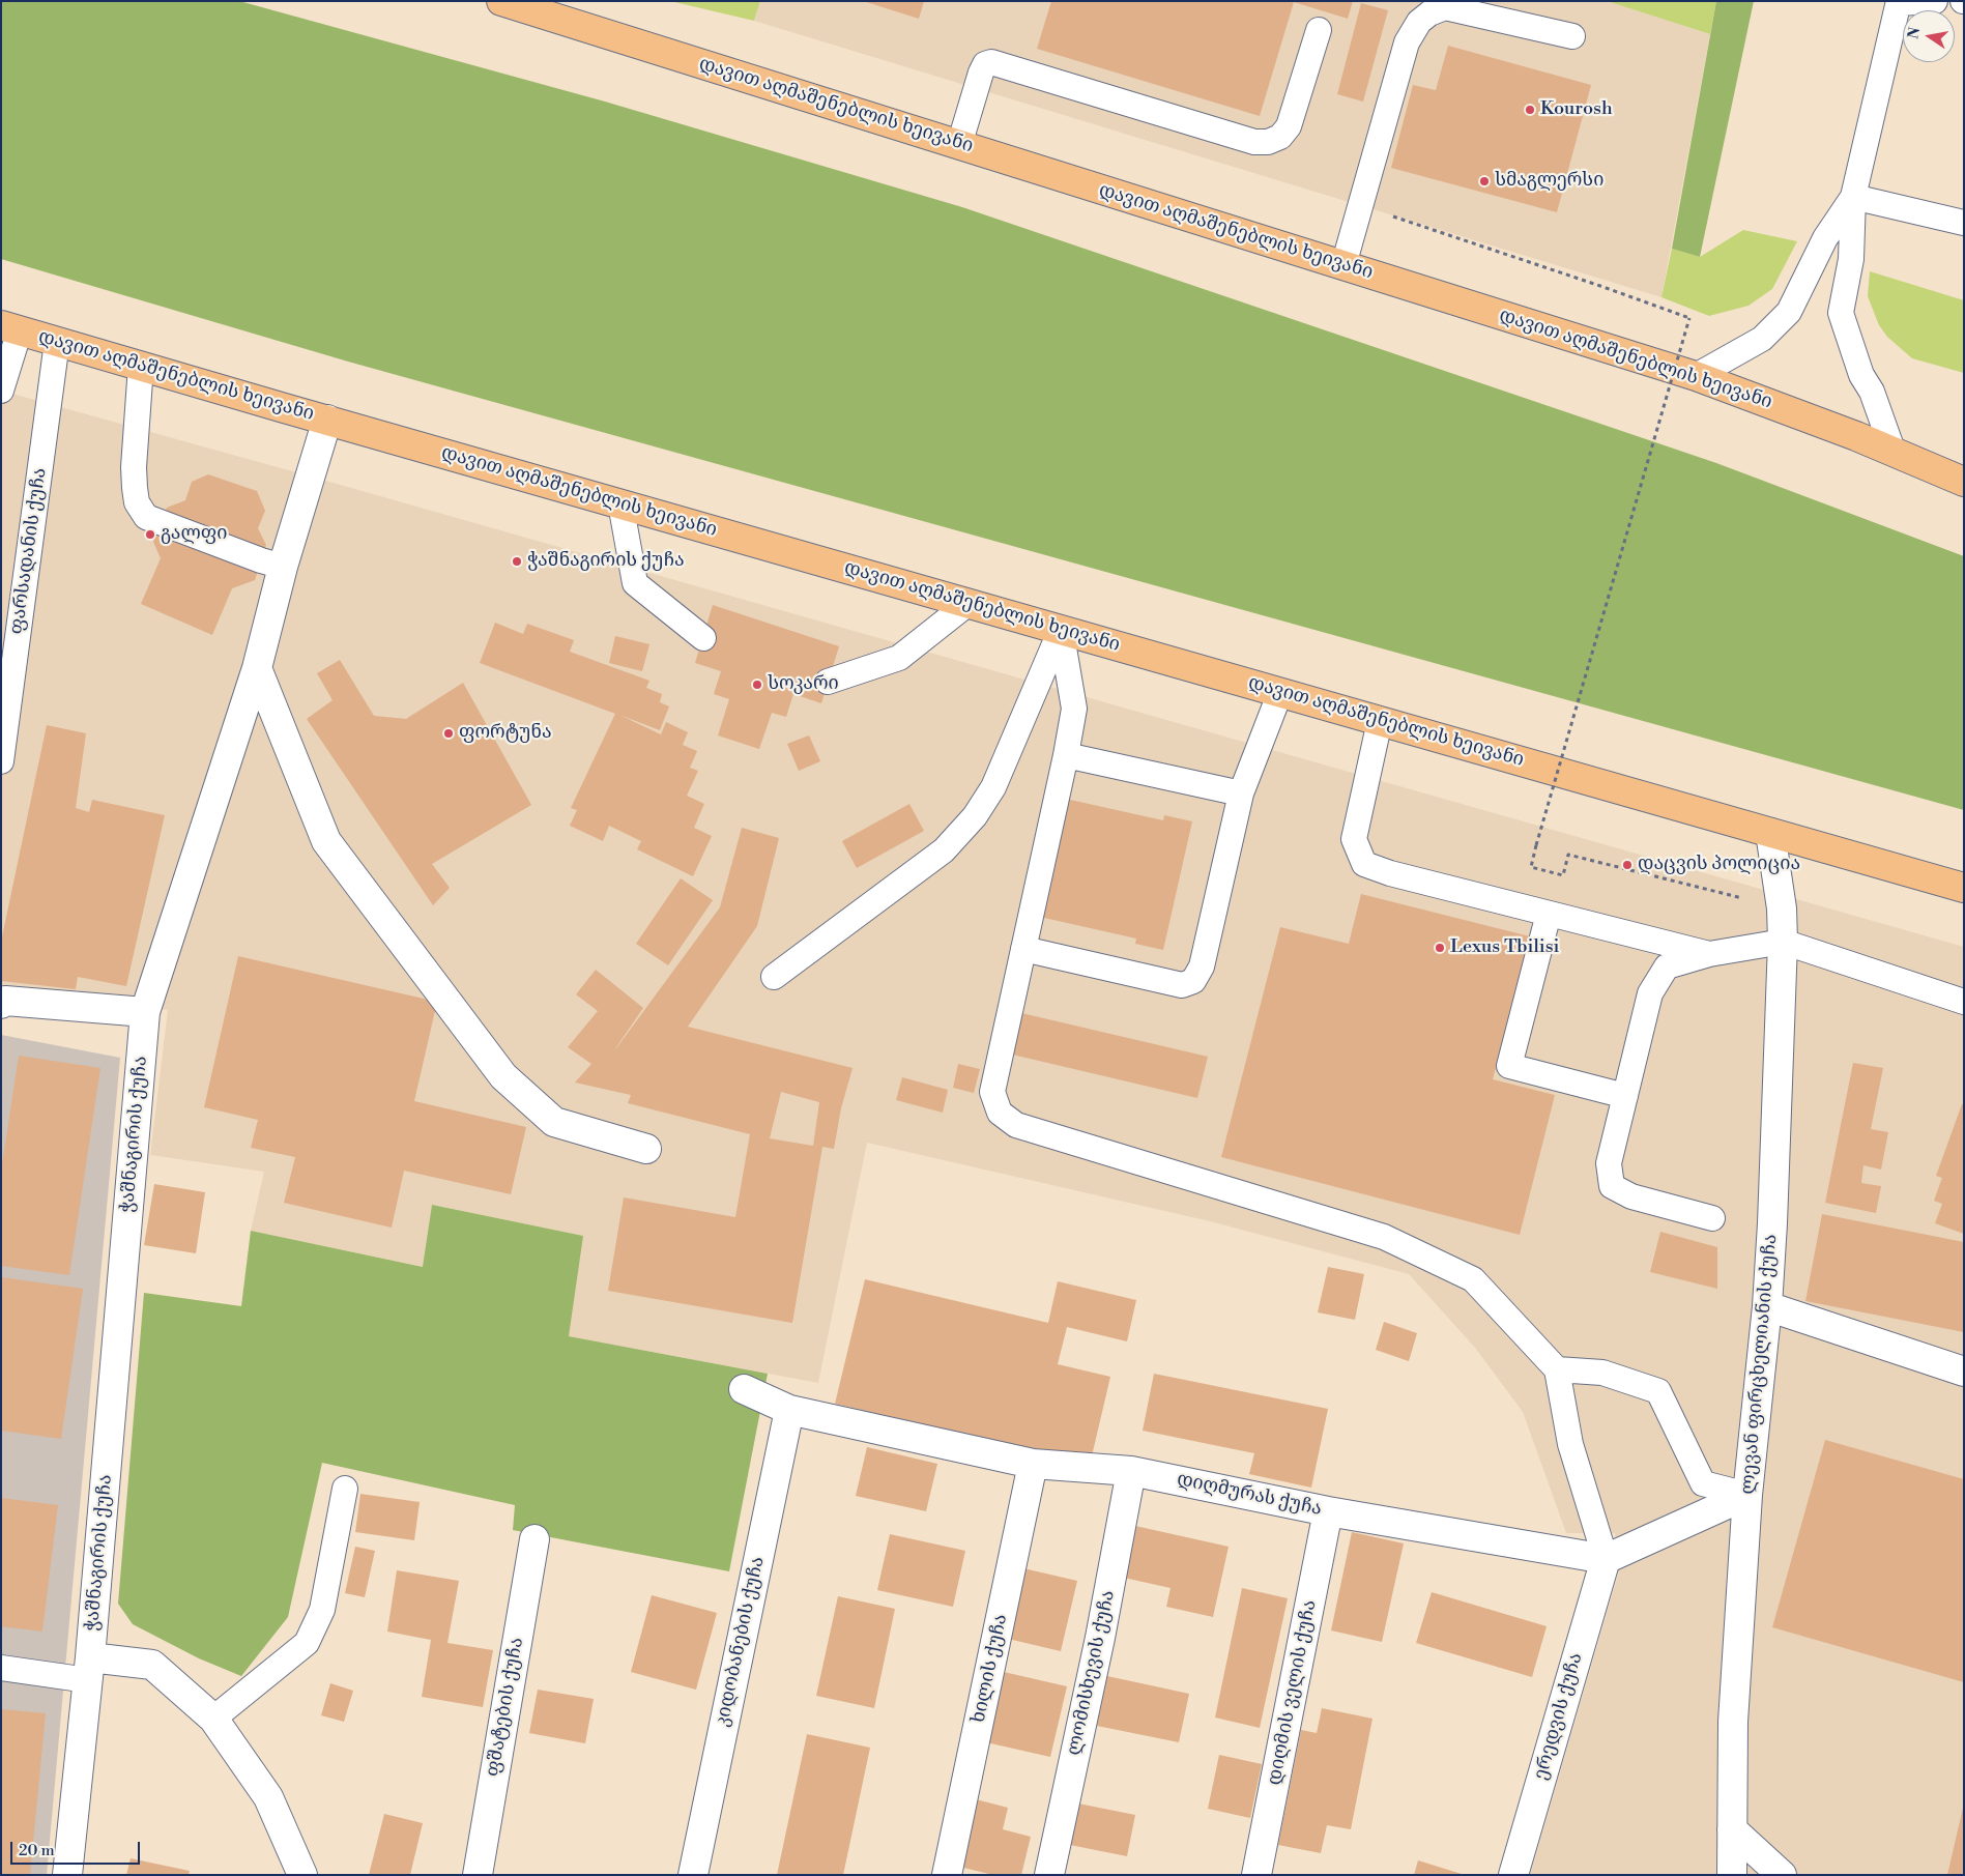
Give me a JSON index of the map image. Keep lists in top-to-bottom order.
{
  "streets": {
    "highway": ["დავით აღმაშენებლის ხეივანი"],
    "street": [
      "ჭაშნაგირის ქუჩა",
      "ლევან ფირცხელიანის ქუჩა",
      "დიღმურას ქუჩა",
      "კიდობანების ქუჩა",
      "ხილის ქუჩა",
      "ლომისხევის ქუჩა",
      "დიღმის ველის ქუჩა",
      "ფშატების ქუჩა",
      "ერედვის ქუჩა"
    ],
    "lane": ["ფარსადანის ქუჩა"]
  },
  "crossings": [
    ["დავით აღმაშენებლის ხეივანი", "ფარსადანის ქუჩა"],
    ["დავით აღმაშენებლის ხეივანი", "ჭაშნაგირის ქუჩა"],
    ["დავით აღმაშენებლის ხეივანი", "ლევან ფირცხელიანის ქუჩა"],
    ["დიღმურას ქუჩა", "კიდობანების ქუჩა"],
    ["დიღმურას ქუჩა", "ხილის ქუჩა"],
    ["დიღმურას ქუჩა", "ლომისხევის ქუჩა"],
    ["დიღმურას ქუჩა", "დიღმის ველის ქუჩა"],
    ["დიღმურას ქუჩა", "ერედვის ქუჩა"]
  ],
  "places": [
    "Kourosh",
    "სმაგლერსი",
    "გალფი",
    "ჭაშნაგირის ქუჩა",
    "სოკარი",
    "ფორტუნა",
    "დაცვის პოლიცია",
    "Lexus Tbilisi"
  ],
  "scale_bar": "20 m",
  "north": "left"
}
